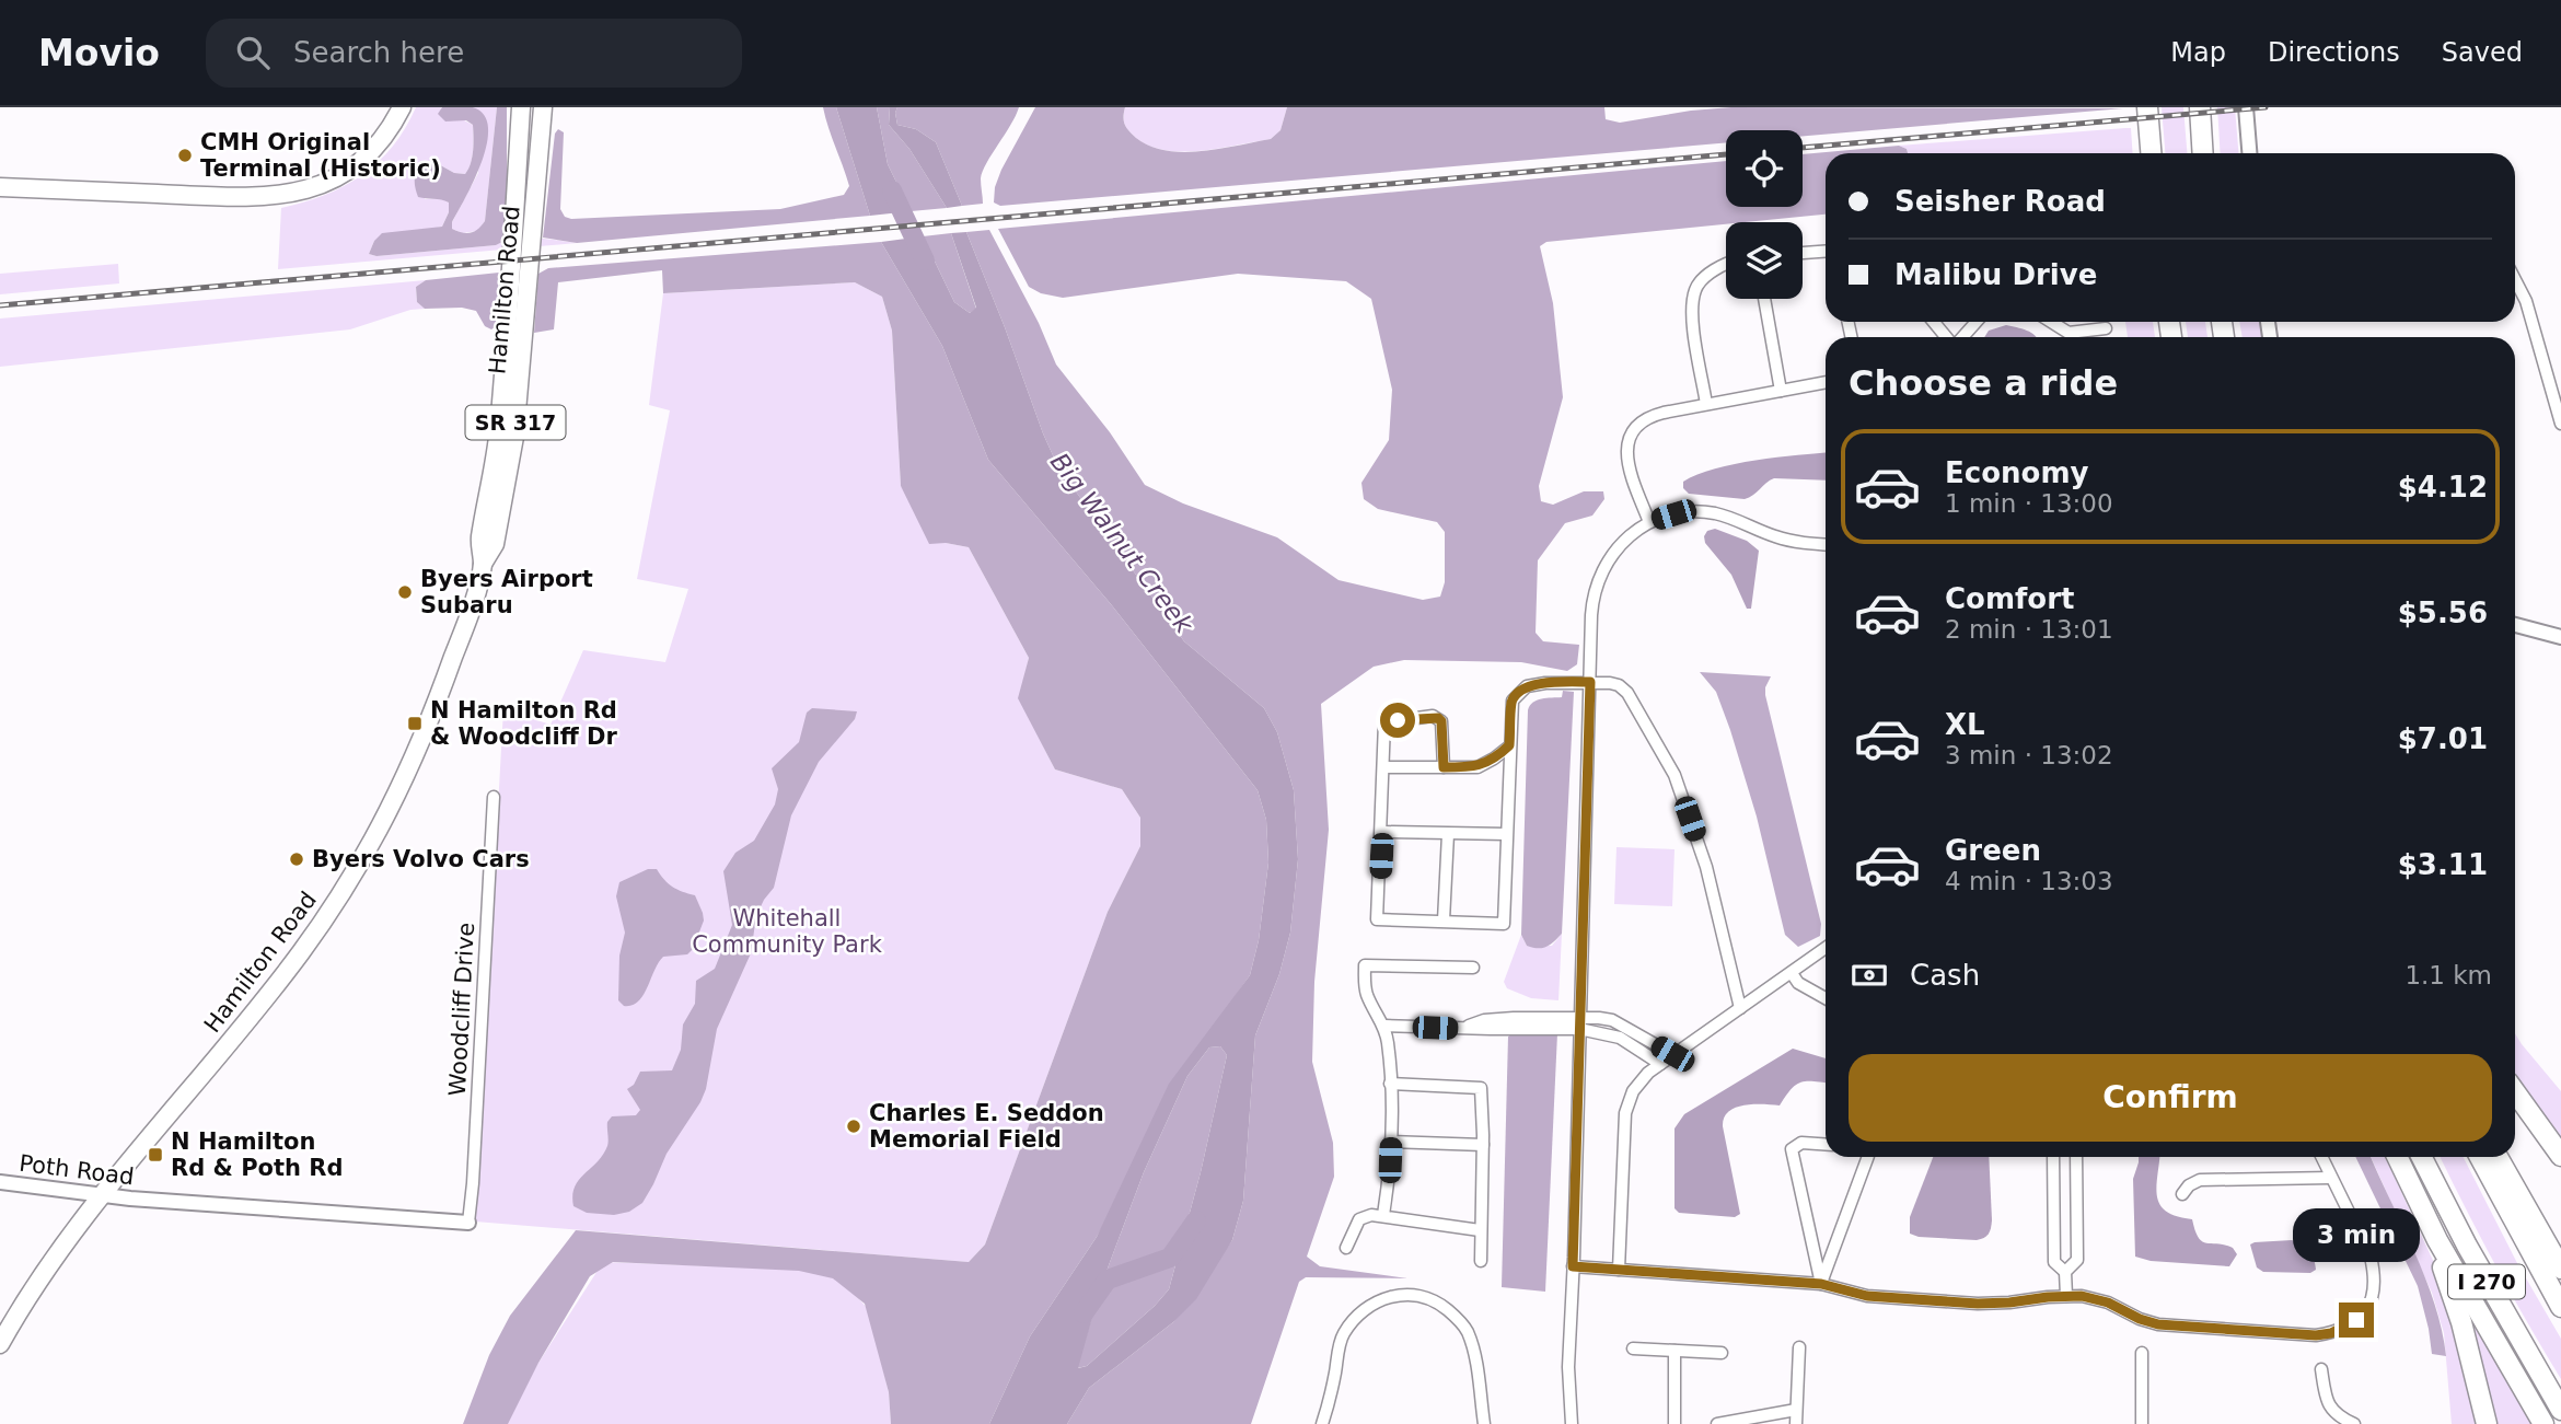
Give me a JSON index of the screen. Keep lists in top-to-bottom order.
{
  "streets": {
    "highway": ["I 270"],
    "main road": ["Hamilton Road", "SR 317"],
    "street": ["Woodcliff Drive", "Poth Road"]
  },
  "crossings": [
    ["Hamilton Road", "Poth Road"],
    ["Woodcliff Drive", "Poth Road"]
  ],
  "water": ["Big Walnut Creek"],
  "parks": ["Whitehall Community Park"],
  "places": {
    "other": [
      "CMH Original Terminal (Historic)",
      "Byers Airport Subaru",
      "Byers Volvo Cars",
      "Charles E. Seddon Memorial Field"
    ],
    "transit": ["N Hamilton Rd & Woodcliff Dr", "N Hamilton Rd & Poth Rd"]
  },
  "page": {
    "header": "Movio",
    "search": "Search here",
    "nav": ["Map", "Directions", "Saved"],
    "banner": ["Seisher Road", "Malibu Drive"],
    "heading": "Choose a ride",
    "list": [
      {
        "name": "Economy",
        "note": "1 min · 13:00",
        "value": "$4.12"
      },
      {
        "name": "Comfort",
        "note": "2 min · 13:01",
        "value": "$5.56"
      },
      {
        "name": "XL",
        "note": "3 min · 13:02",
        "value": "$7.01"
      },
      {
        "name": "Green",
        "note": "4 min · 13:03",
        "value": "$3.11"
      }
    ],
    "pay": ["Cash", "1.1 km"],
    "buttons": "Confirm",
    "bubble": "3 min"
  }
}
